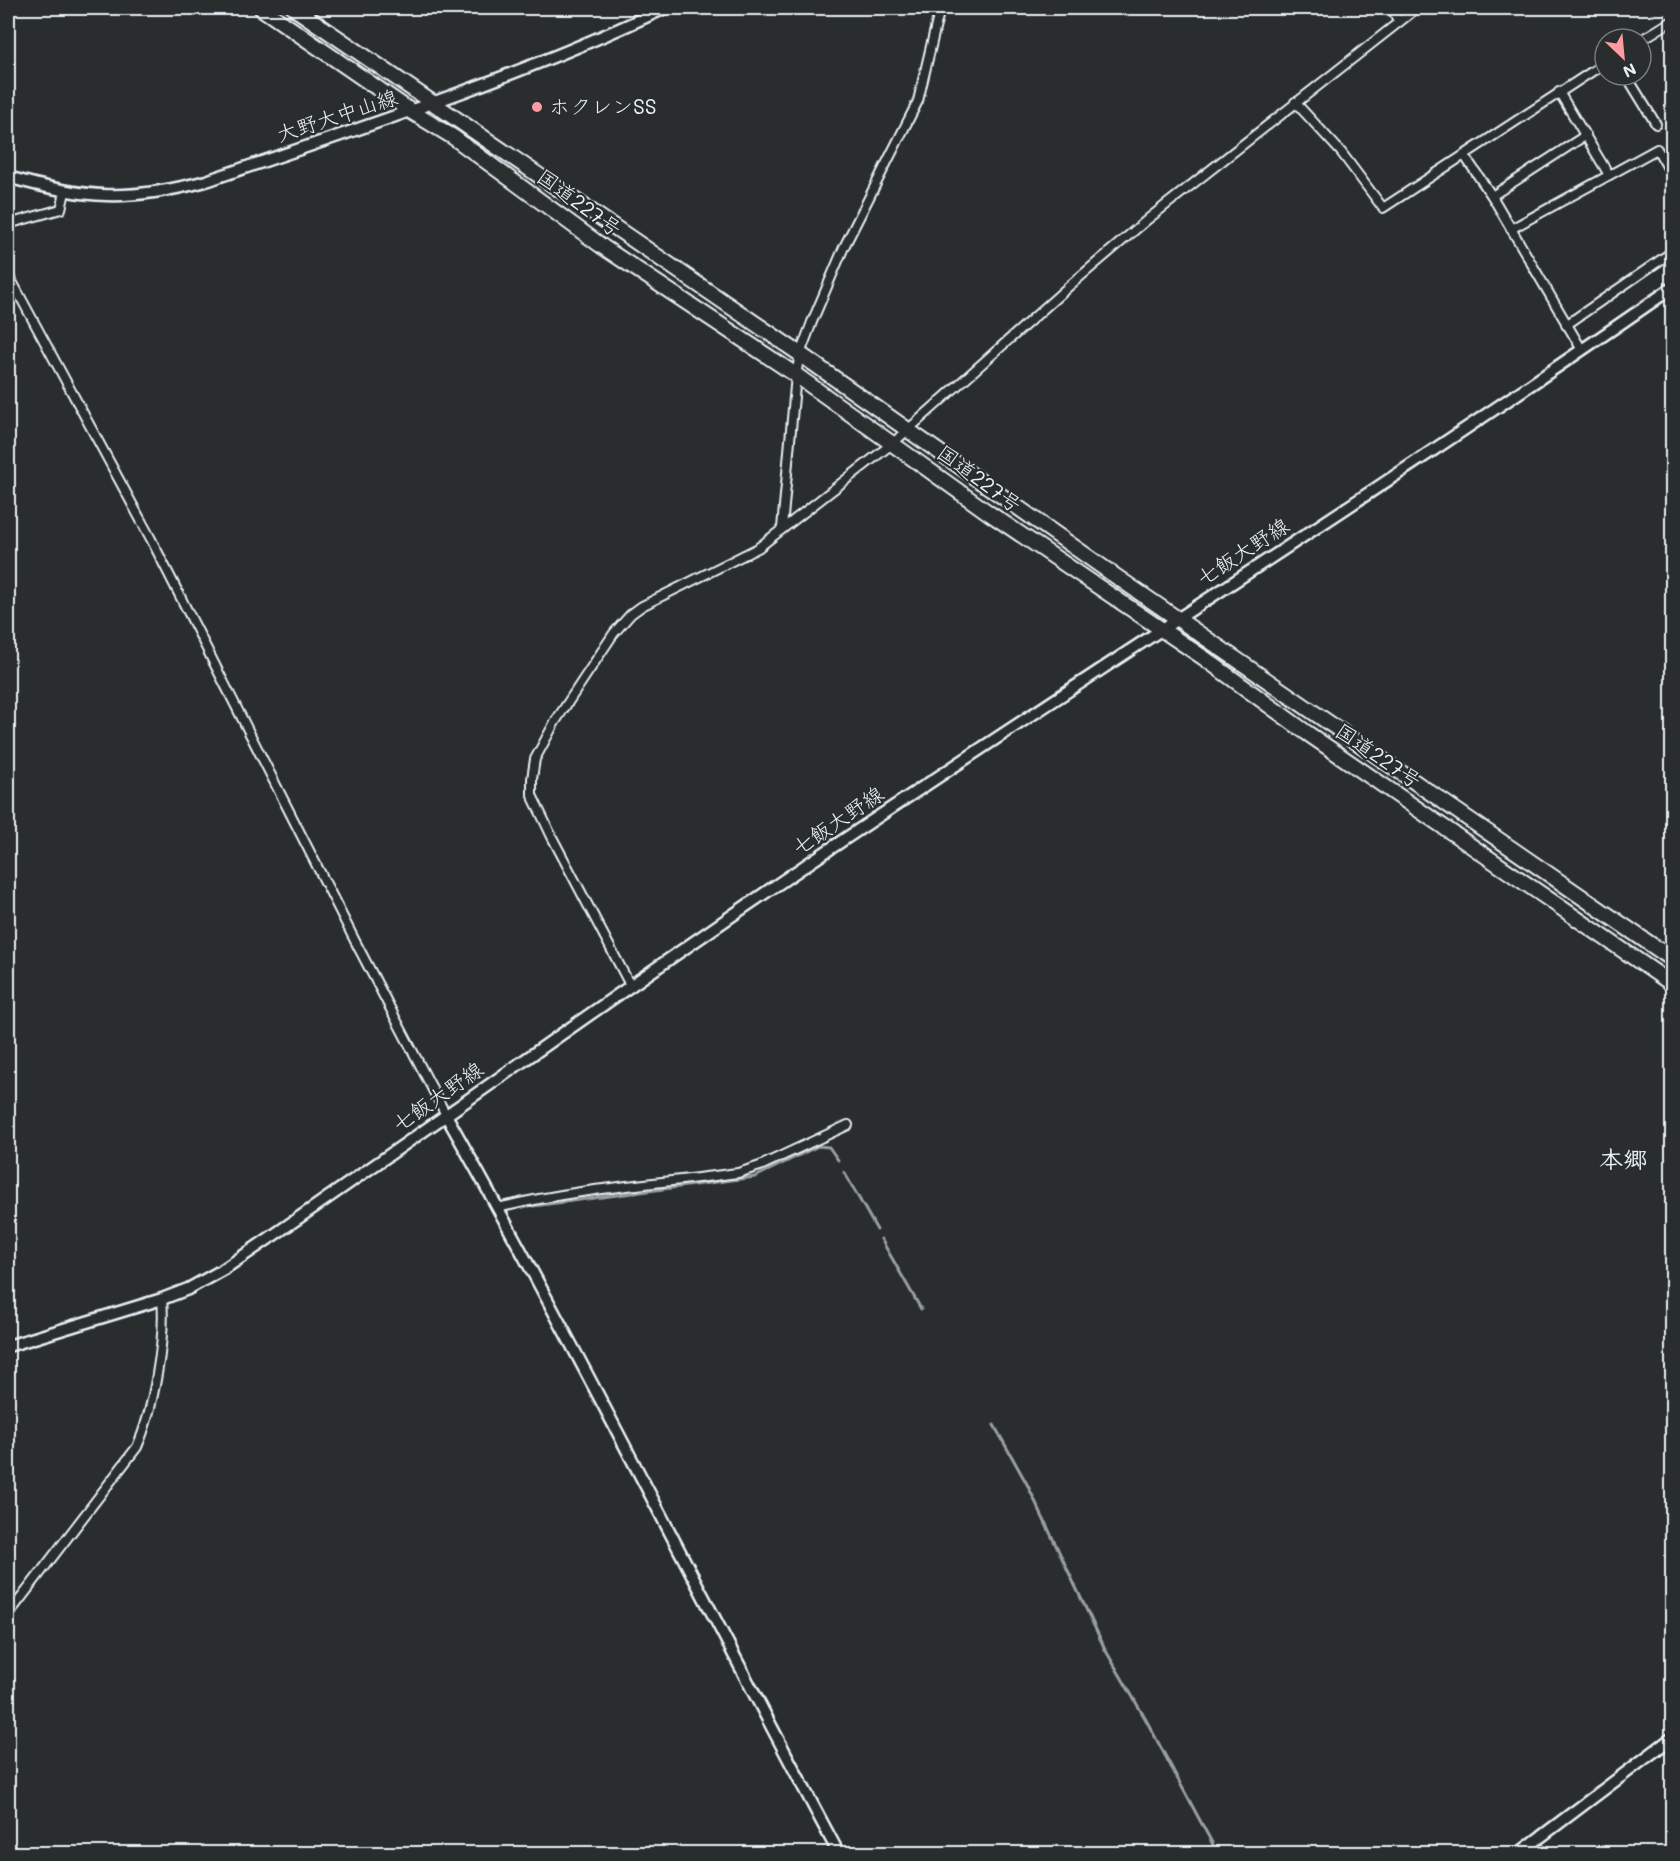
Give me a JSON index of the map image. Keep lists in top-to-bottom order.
{
  "streets": {
    "highway": ["国道227号"],
    "main road": ["大野大中山線", "七飯大野線"]
  },
  "crossings": [
    ["大野大中山線", "国道227号"],
    ["国道227号", "七飯大野線"]
  ],
  "districts": ["本郷"],
  "places": ["ホクレンSS"],
  "north": "bottom right"
}
